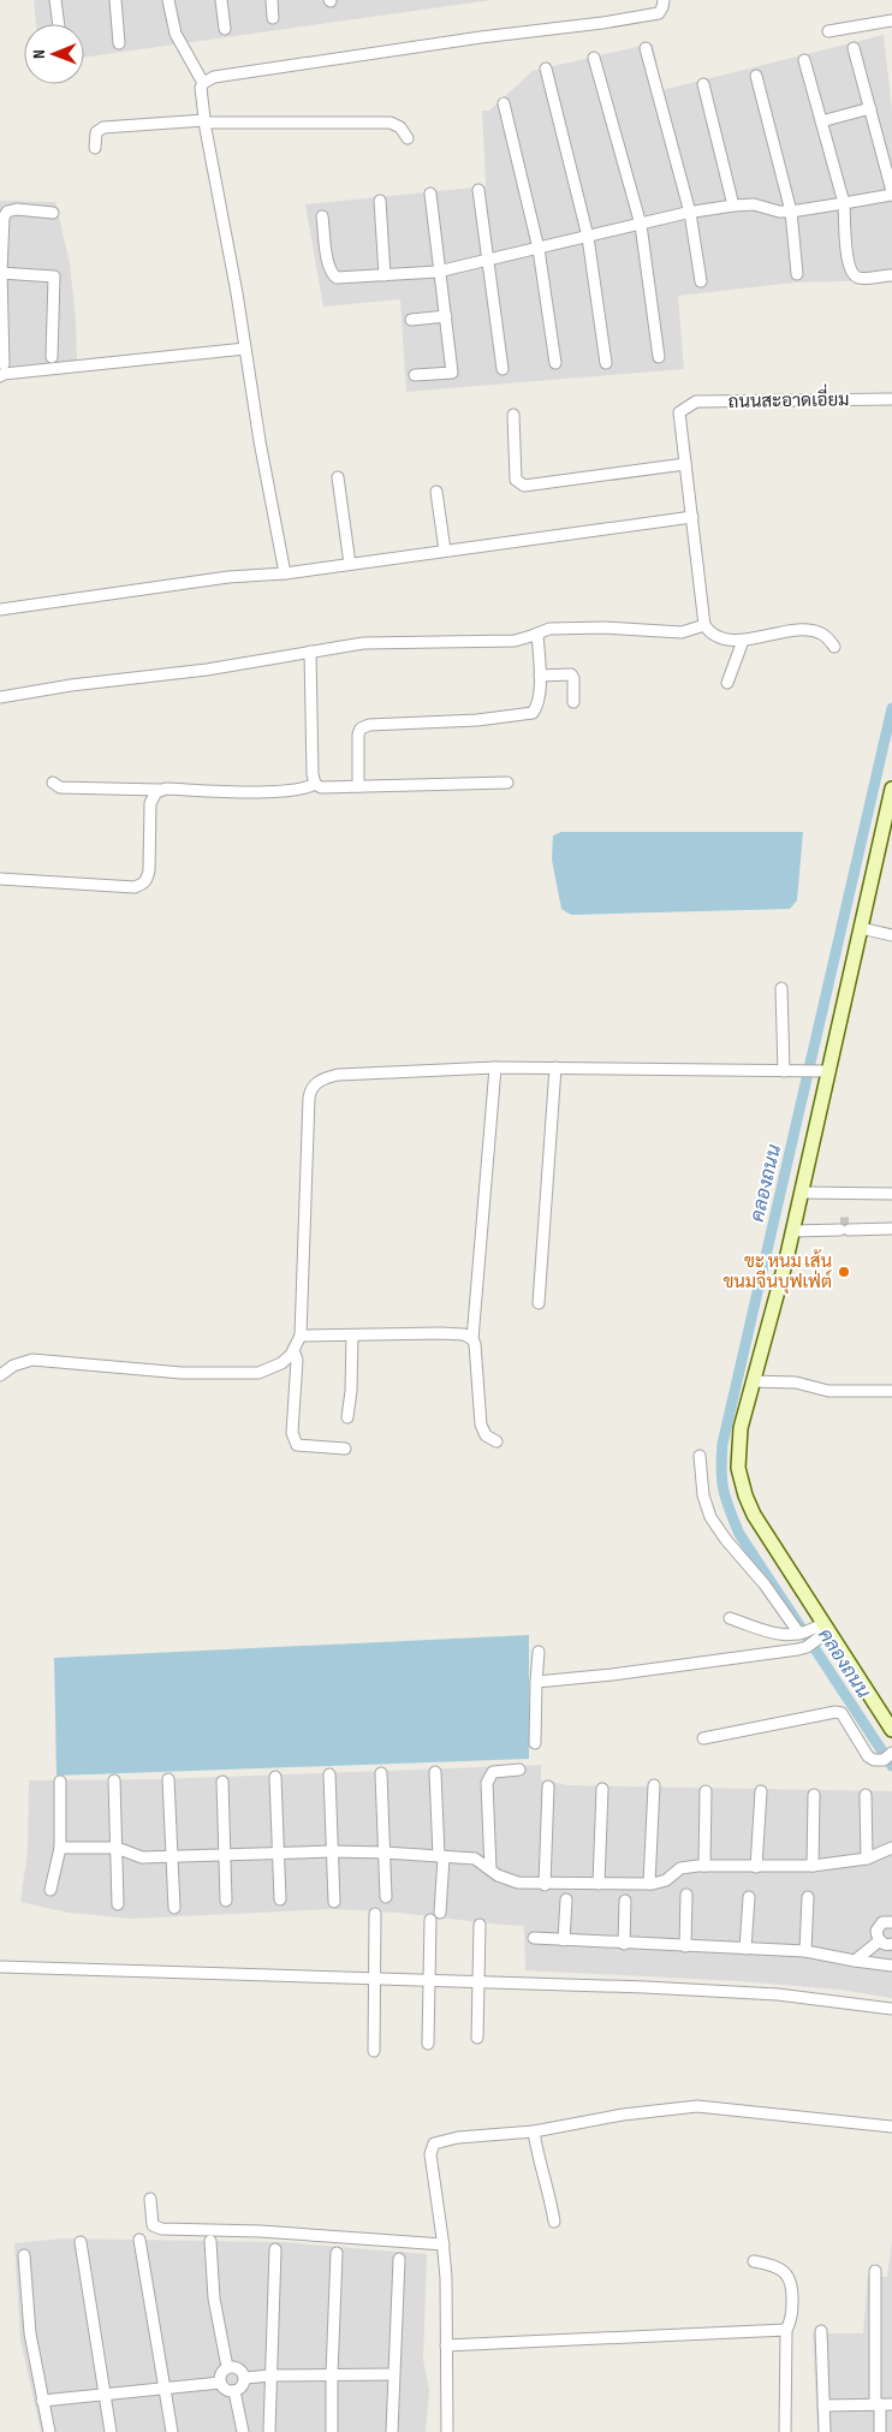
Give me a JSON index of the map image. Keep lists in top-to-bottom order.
{
  "streets": {
    "street": ["ถนนสะอาดเอี่ยม"]
  },
  "water": ["คลองถนน"],
  "places": ["ขะ หนม เส้น ขนมจีนบุฟเฟ่ต์"],
  "north": "left"
}
